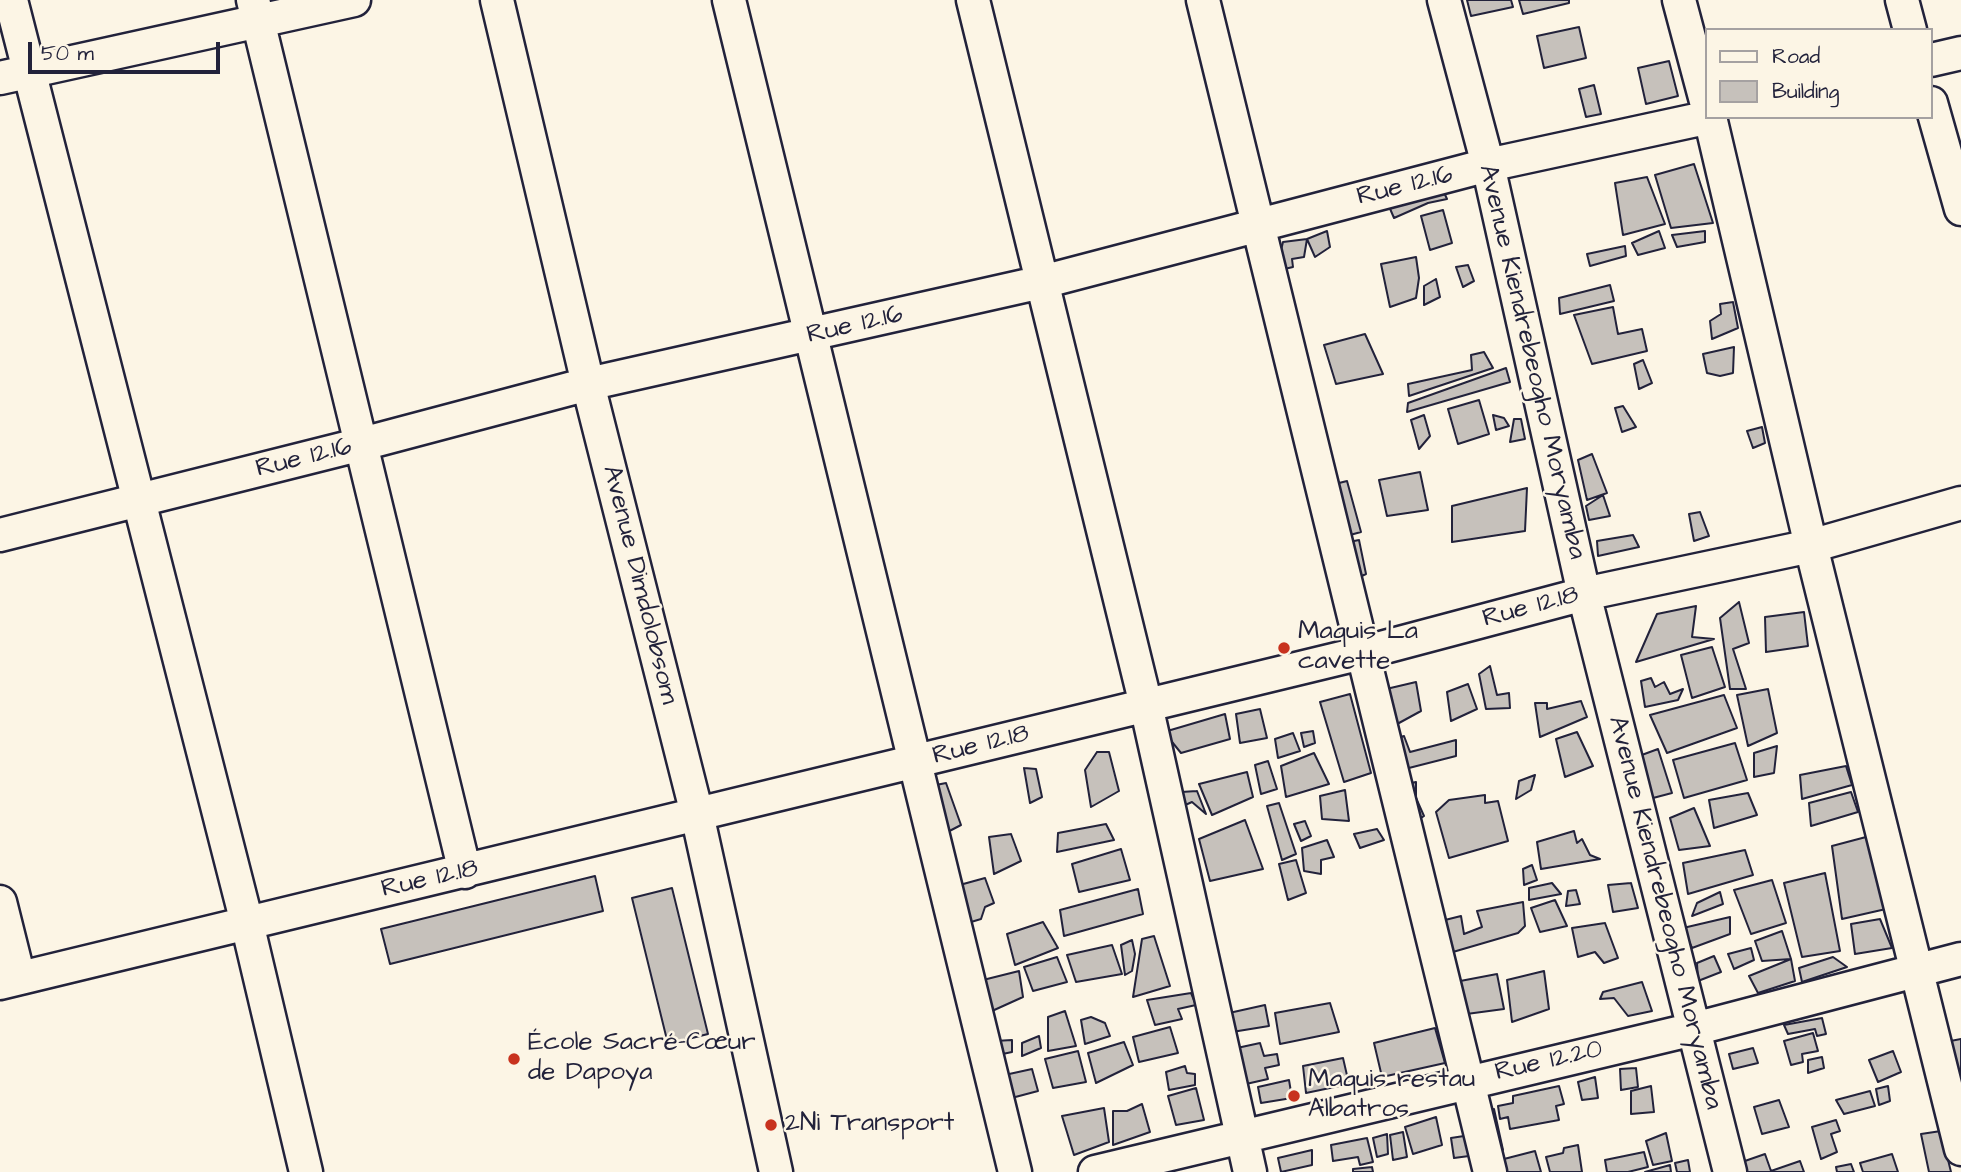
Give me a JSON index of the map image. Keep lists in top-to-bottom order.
{
  "streets": {
    "street": [
      "Rue 12.16",
      "Avenue Kiendrebeogho Moryamba",
      "Avenue Dimdolobsom",
      "Rue 12.18",
      "Rue 12.20"
    ]
  },
  "crossings": [
    ["Rue 12.16", "Avenue Kiendrebeogho Moryamba"],
    ["Rue 12.16", "Avenue Dimdolobsom"],
    ["Avenue Kiendrebeogho Moryamba", "Rue 12.18"],
    ["Avenue Kiendrebeogho Moryamba", "Rue 12.20"],
    ["Avenue Dimdolobsom", "Rue 12.18"]
  ],
  "places": [
    "Maquis La cavette",
    "École Sacré-Cœur de Dapoya",
    "Maquis restau Albatros",
    "2Ni Transport"
  ],
  "legend": ["Road", "Building"],
  "scale_bar": "50 m"
}
